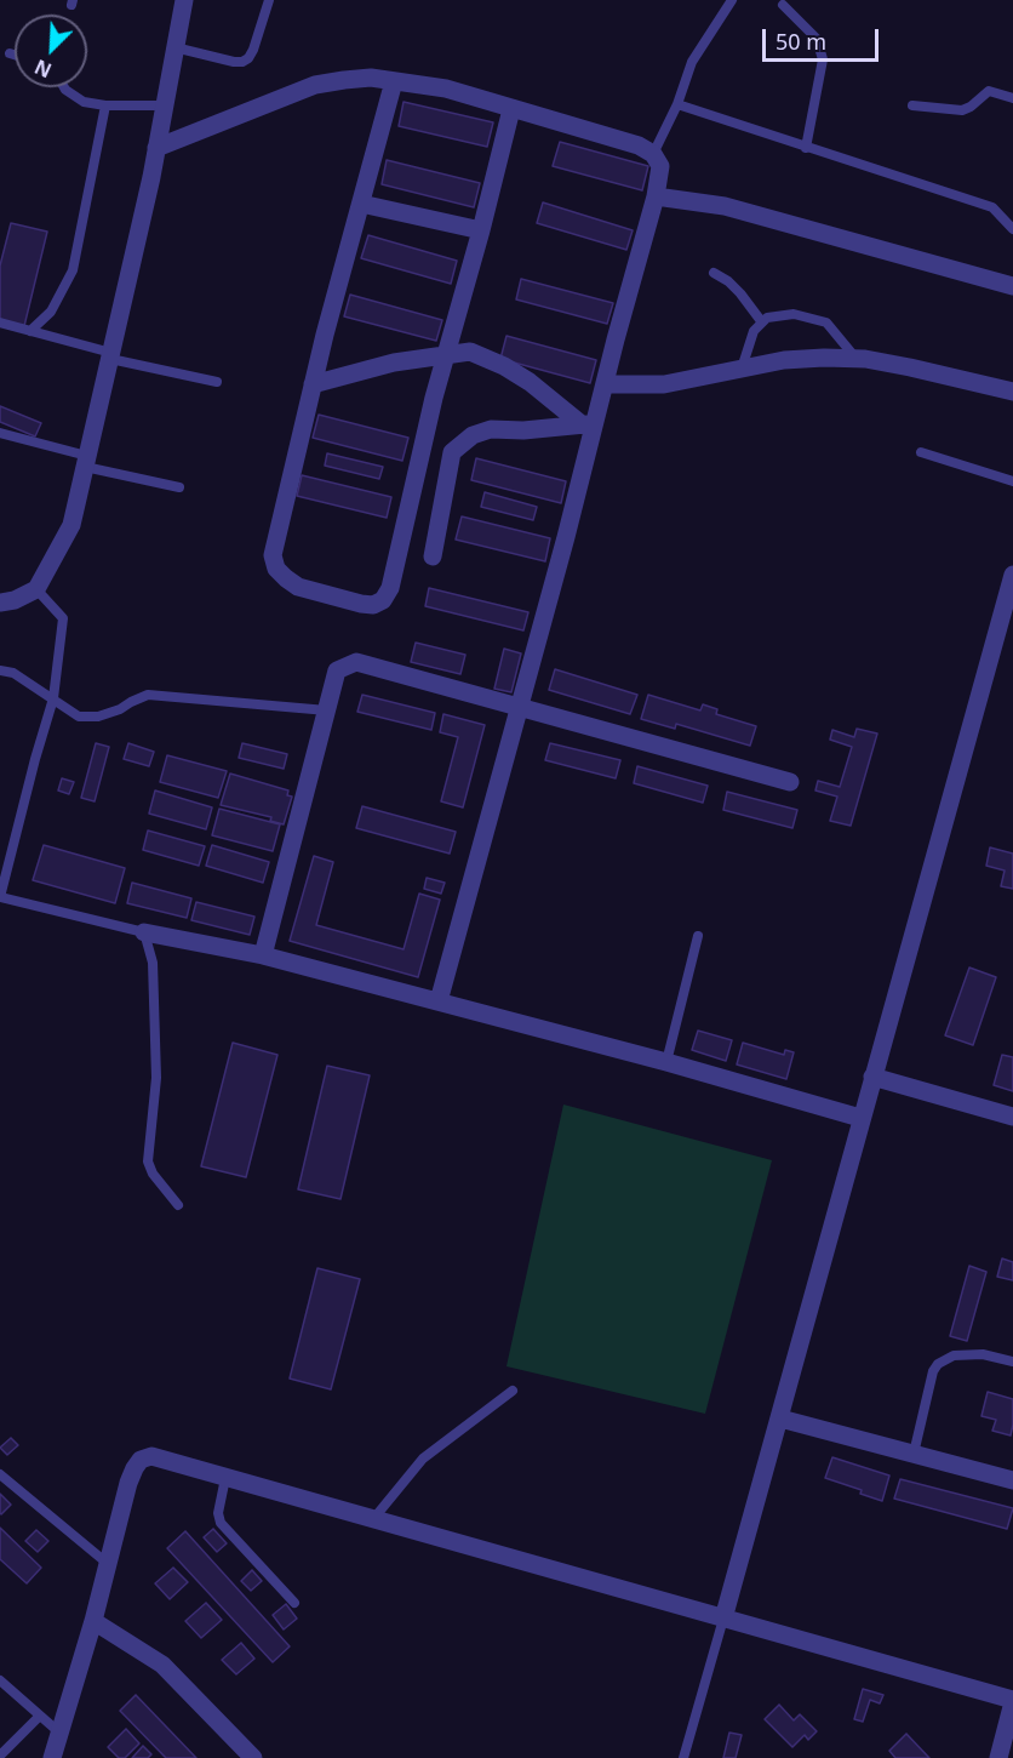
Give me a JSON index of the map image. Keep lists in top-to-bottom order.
{
  "scale_bar": "50 m",
  "north": "bottom left"
}
